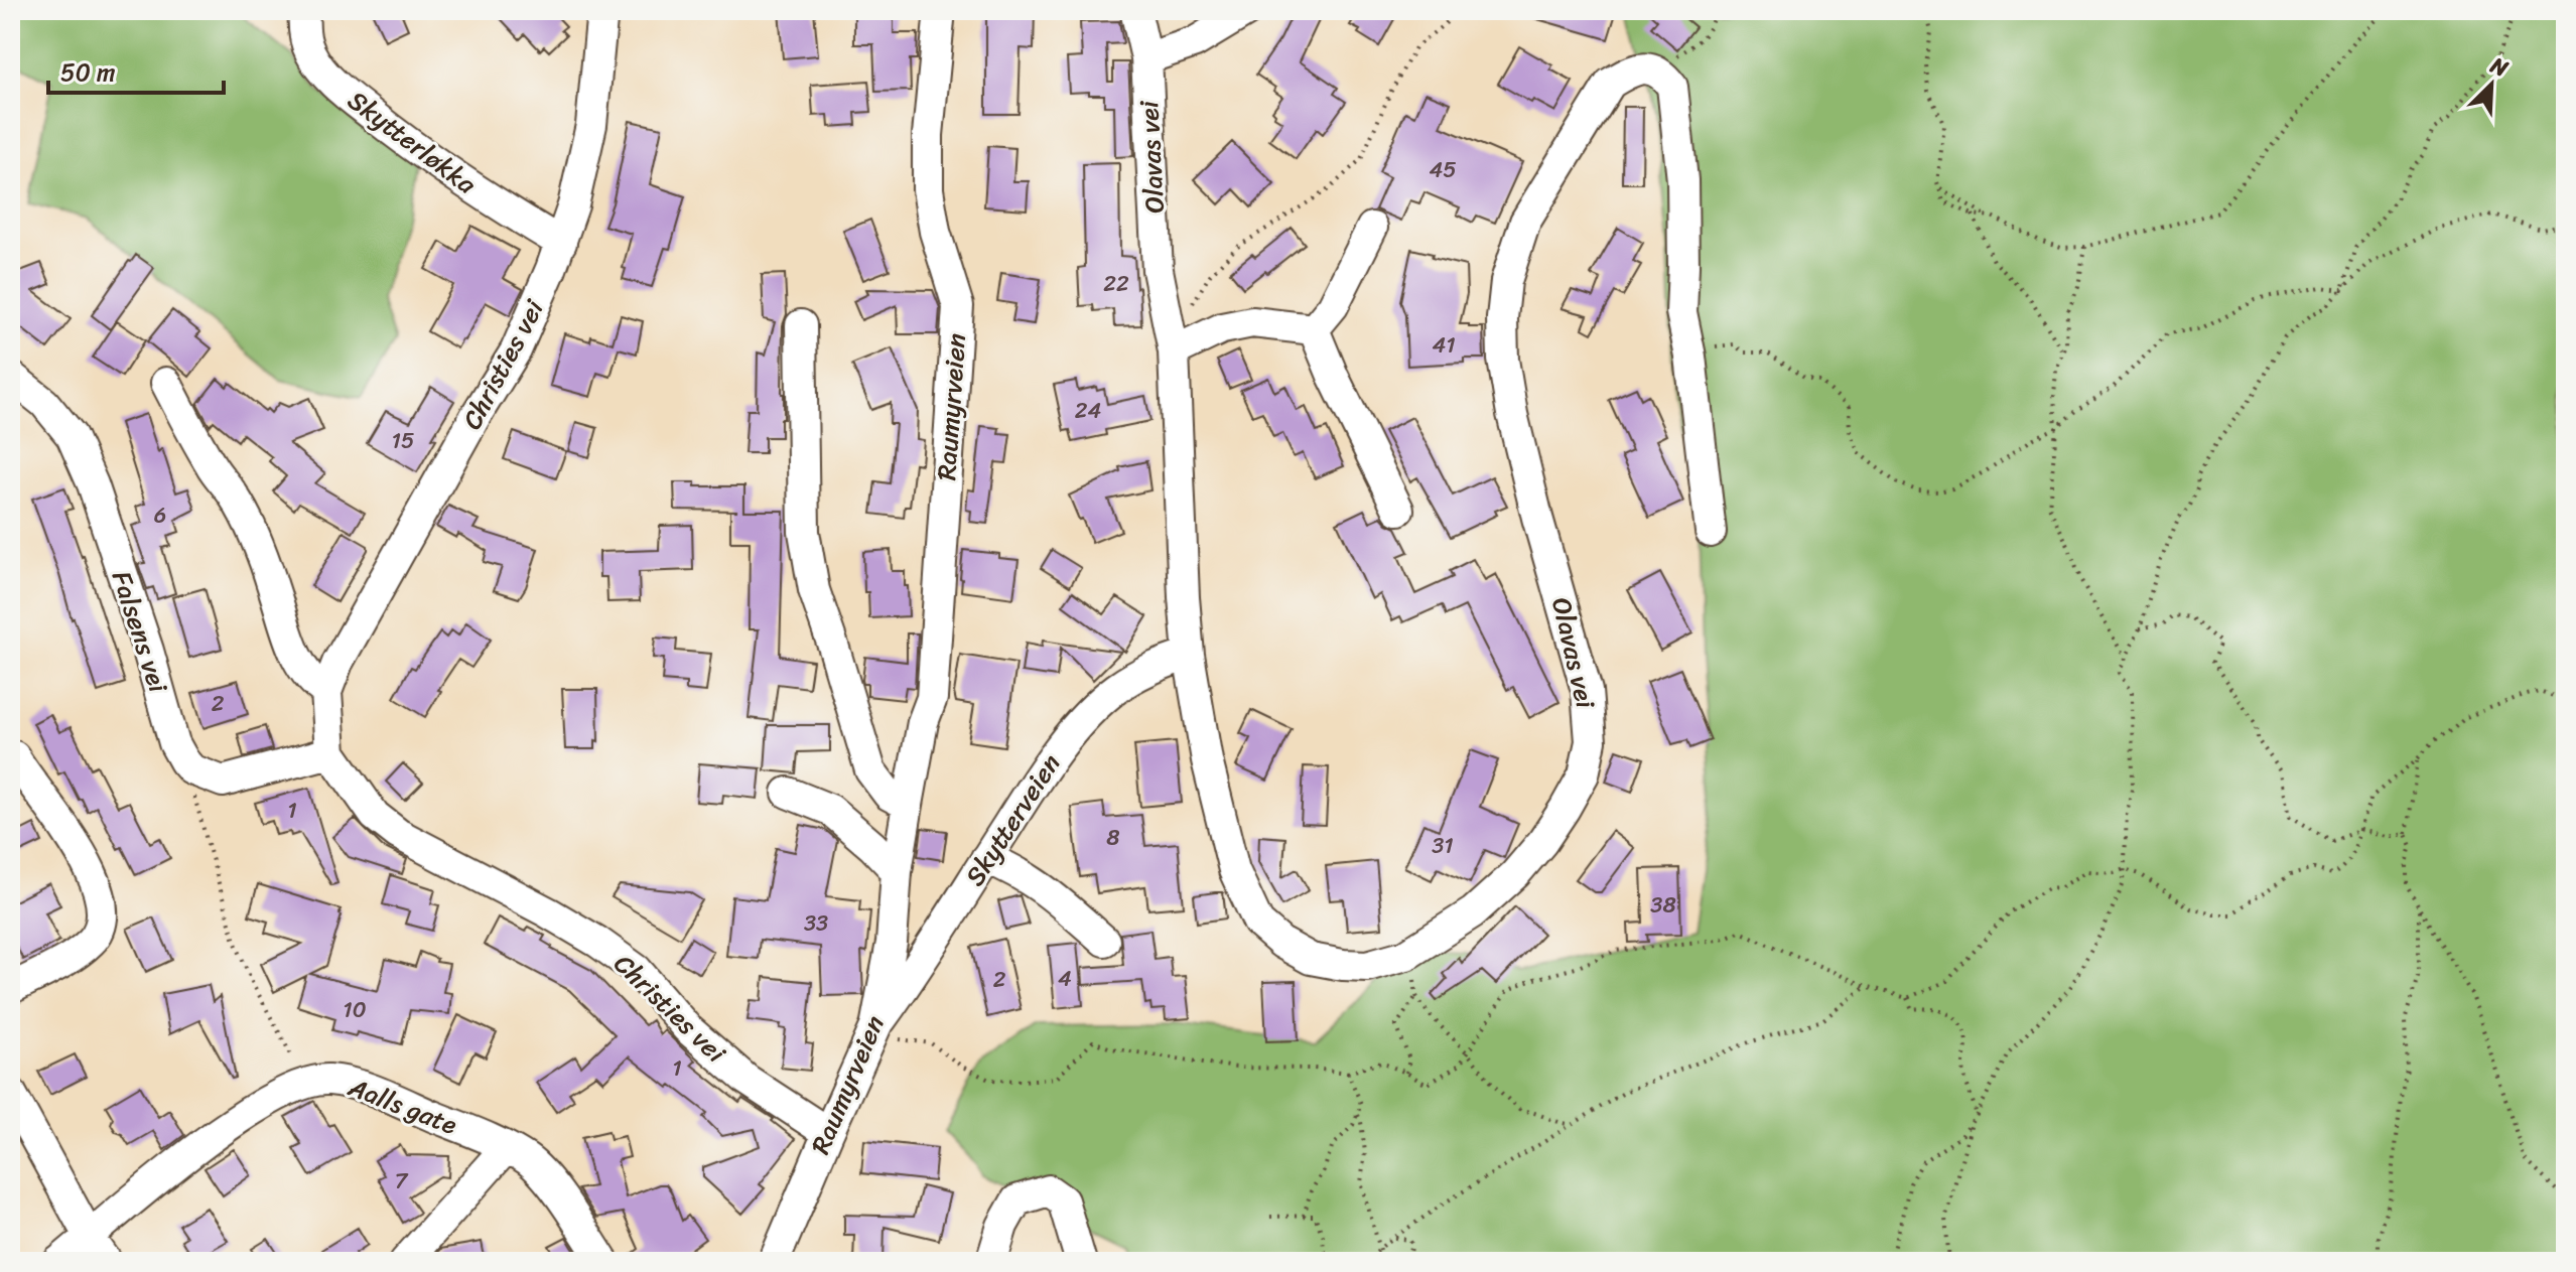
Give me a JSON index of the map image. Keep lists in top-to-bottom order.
{
  "streets": {
    "street": [
      "Skytterløkka",
      "Olavas vei",
      "Christies vei",
      "Raumyrveien",
      "Falsens vei",
      "Skytterveien",
      "Aalls gate"
    ]
  },
  "crossings": [
    ["Skytterløkka", "Christies vei"],
    ["Olavas vei", "Skytterveien"],
    ["Christies vei", "Raumyrveien"],
    ["Raumyrveien", "Skytterveien"]
  ],
  "house_numbers": [
    "45",
    "22",
    "41",
    "24",
    "15",
    "6",
    "2",
    "1",
    "8",
    "31",
    "38",
    "33",
    "4",
    "2",
    "10",
    "1",
    "7"
  ],
  "scale_bar": "50 m",
  "north": "top right"
}
